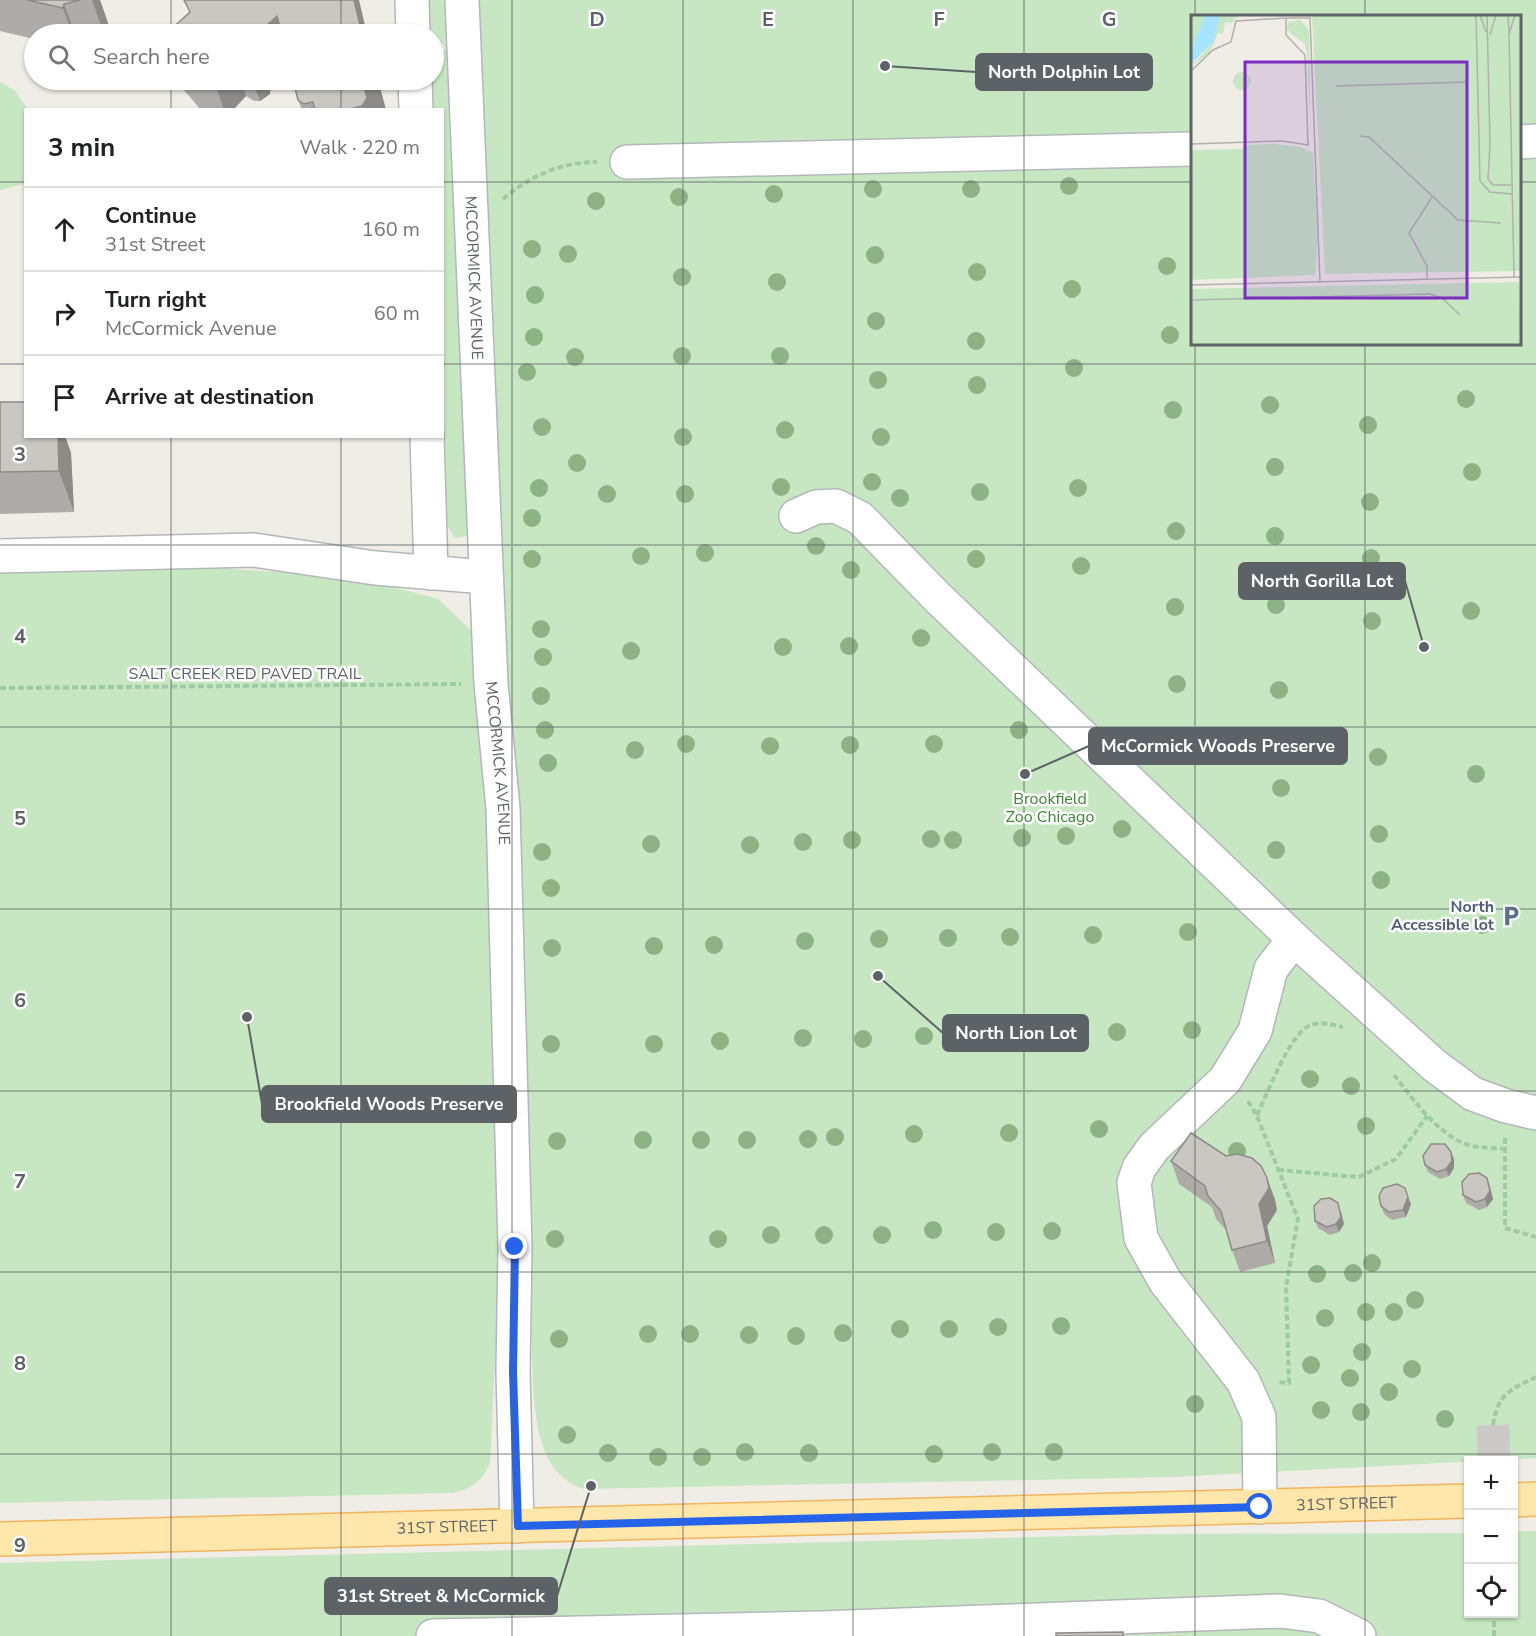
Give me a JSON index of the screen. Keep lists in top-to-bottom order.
{
  "streets": {
    "main road": ["31ST STREET"],
    "street": ["MCCORMICK AVENUE"],
    "path": ["SALT CREEK RED PAVED TRAIL"]
  },
  "crossings": [
    ["MCCORMICK AVENUE", "SALT CREEK RED PAVED TRAIL"],
    ["MCCORMICK AVENUE", "31ST STREET"]
  ],
  "parks": ["Brookfield Zoo Chicago"],
  "places": {
    "other": [
      "North Dolphin Lot",
      "North Gorilla Lot",
      "McCormick Woods Preserve",
      "North Lion Lot",
      "Brookfield Woods Preserve",
      "31st Street & McCormick"
    ],
    "parking": ["North Accessible lot"]
  },
  "page": {
    "search": "Search here",
    "heading": ["3 min", "Walk · 220 m"],
    "list": [
      ["Continue", "31st Street", "160 m"],
      ["Turn right", "McCormick Avenue", "60 m"],
      "Arrive at destination"
    ],
    "map_buttons": ["+", "−"]
  },
  "grid": {
    "columns": [
      "D",
      "E",
      "F",
      "G"
    ],
    "rows": [
      "3",
      "4",
      "5",
      "6",
      "7",
      "8",
      "9"
    ]
  }
}
